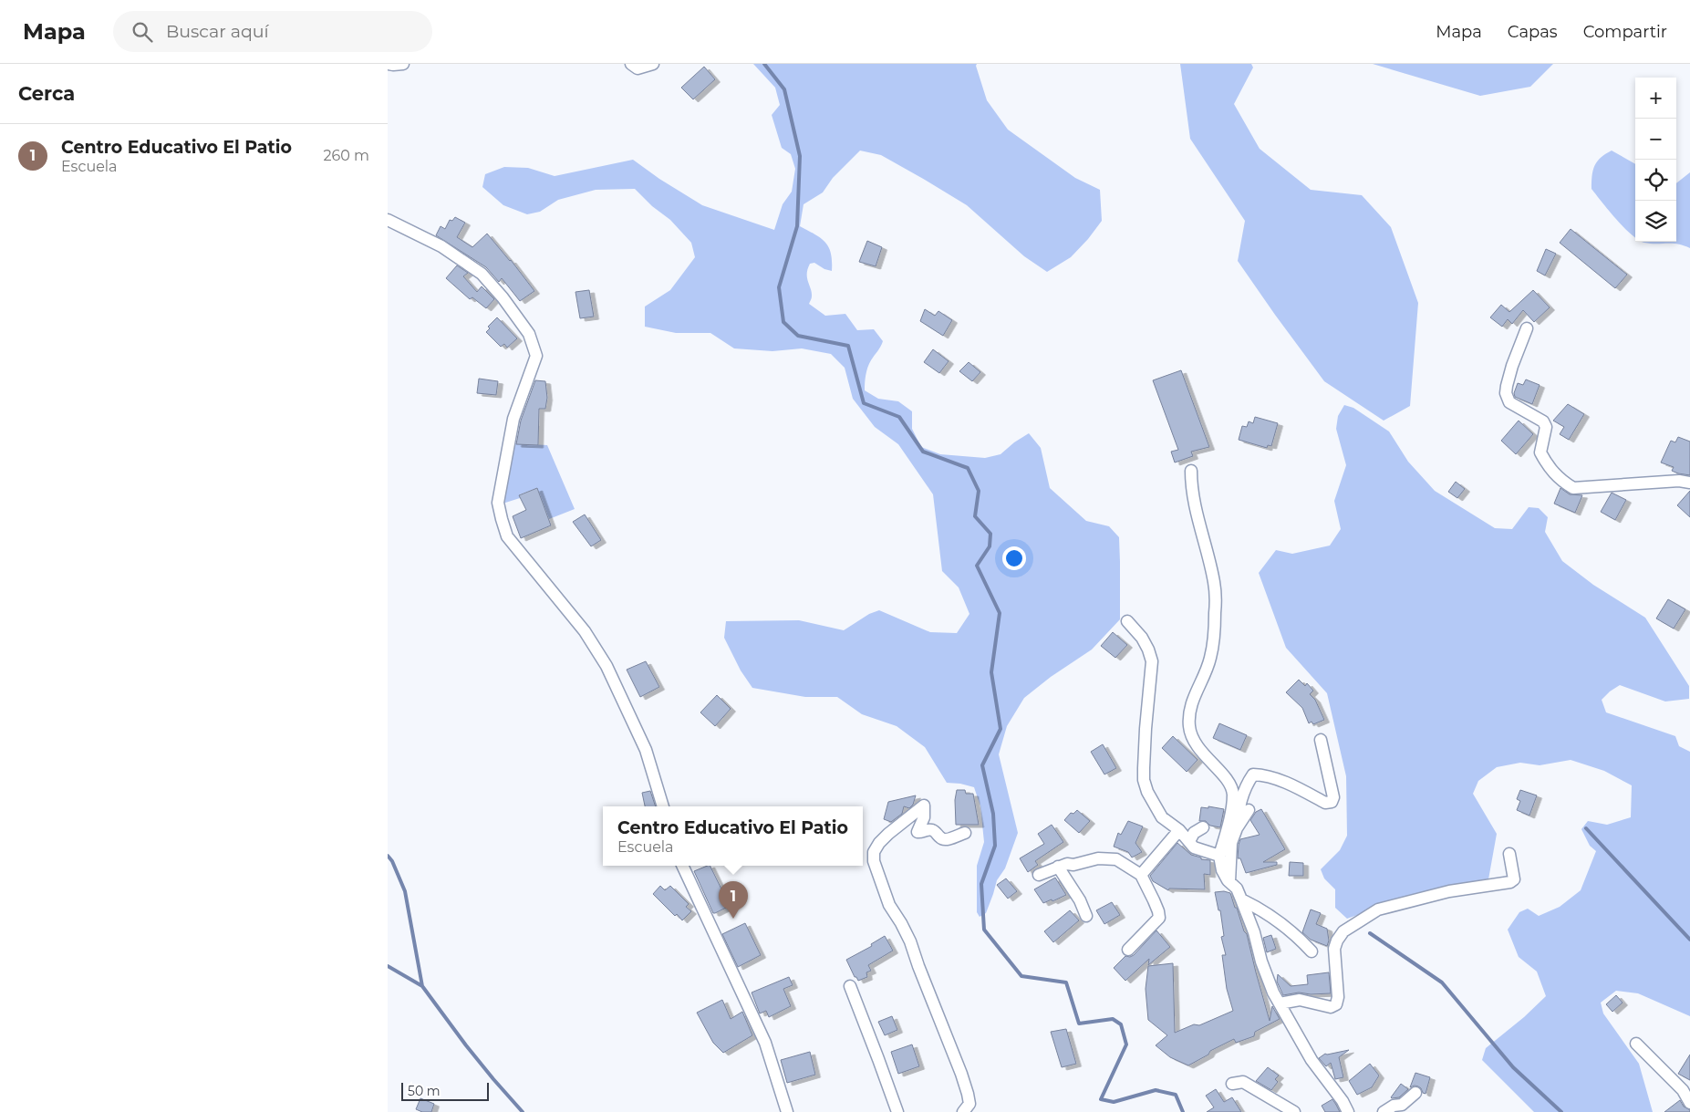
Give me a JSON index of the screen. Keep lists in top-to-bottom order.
{
  "scale_bar": "50 m",
  "page": {
    "header": "Mapa",
    "search": "Buscar aquí",
    "nav": ["Mapa", "Capas", "Compartir"],
    "heading": "Cerca",
    "map_buttons": ["+", "−"],
    "list": [
      {
        "mark": "1",
        "name": "Centro Educativo El Patio",
        "note": "Escuela",
        "value": "260 m"
      }
    ],
    "popup": ["Centro Educativo El Patio", "Escuela"],
    "pins": "1",
    "scale": "50 m"
  }
}
